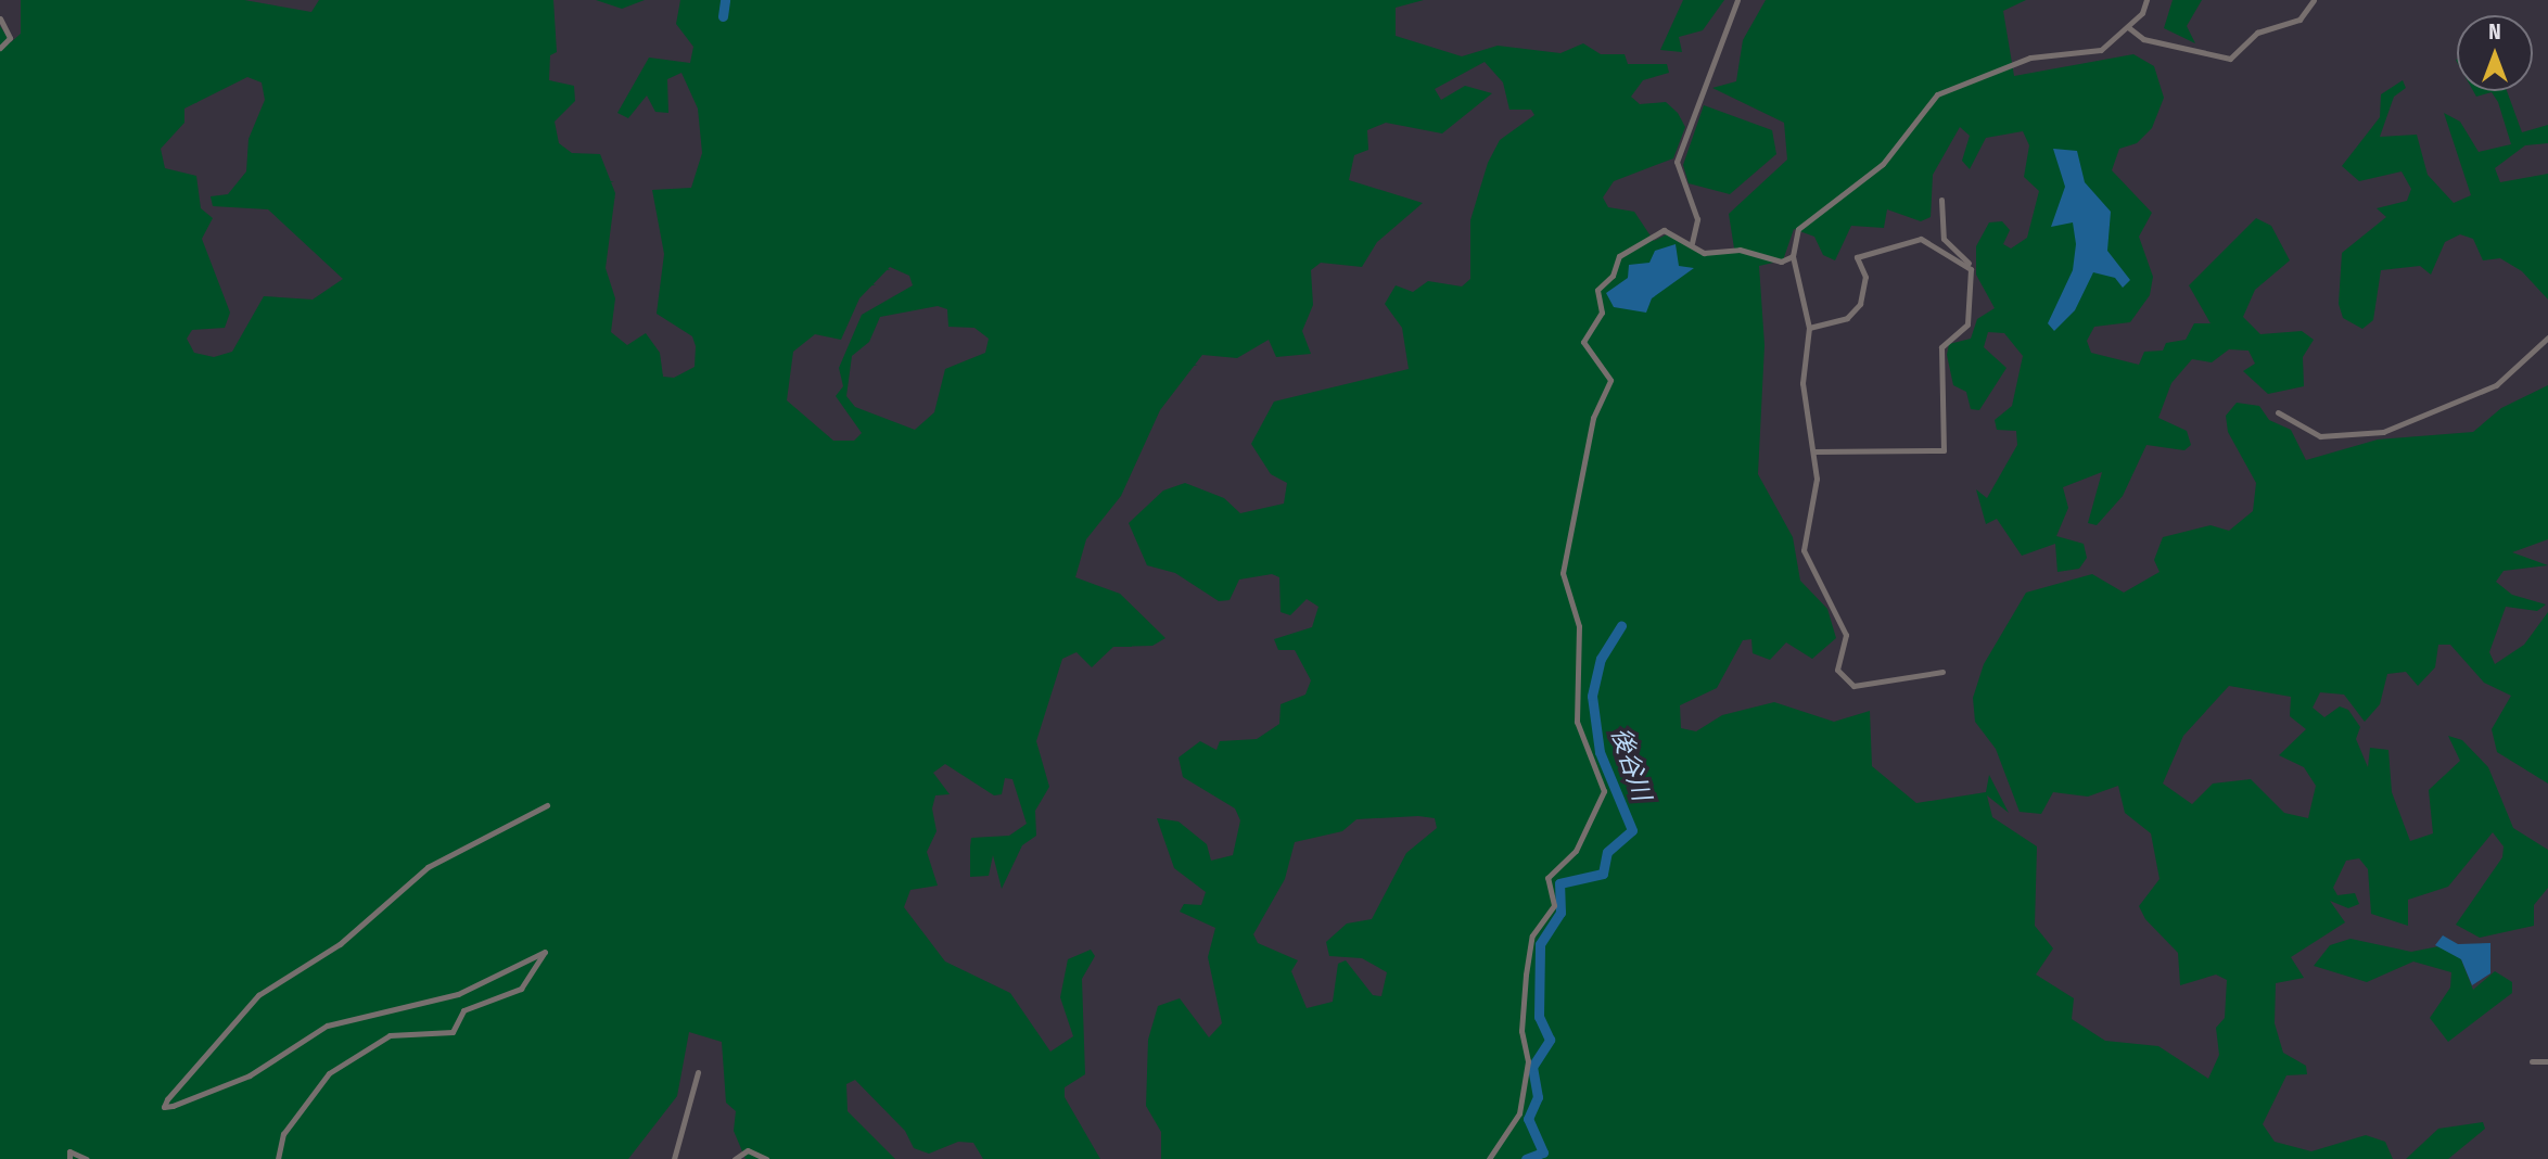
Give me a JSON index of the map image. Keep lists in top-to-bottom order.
{
  "water": ["後谷川"],
  "north": "top"
}
